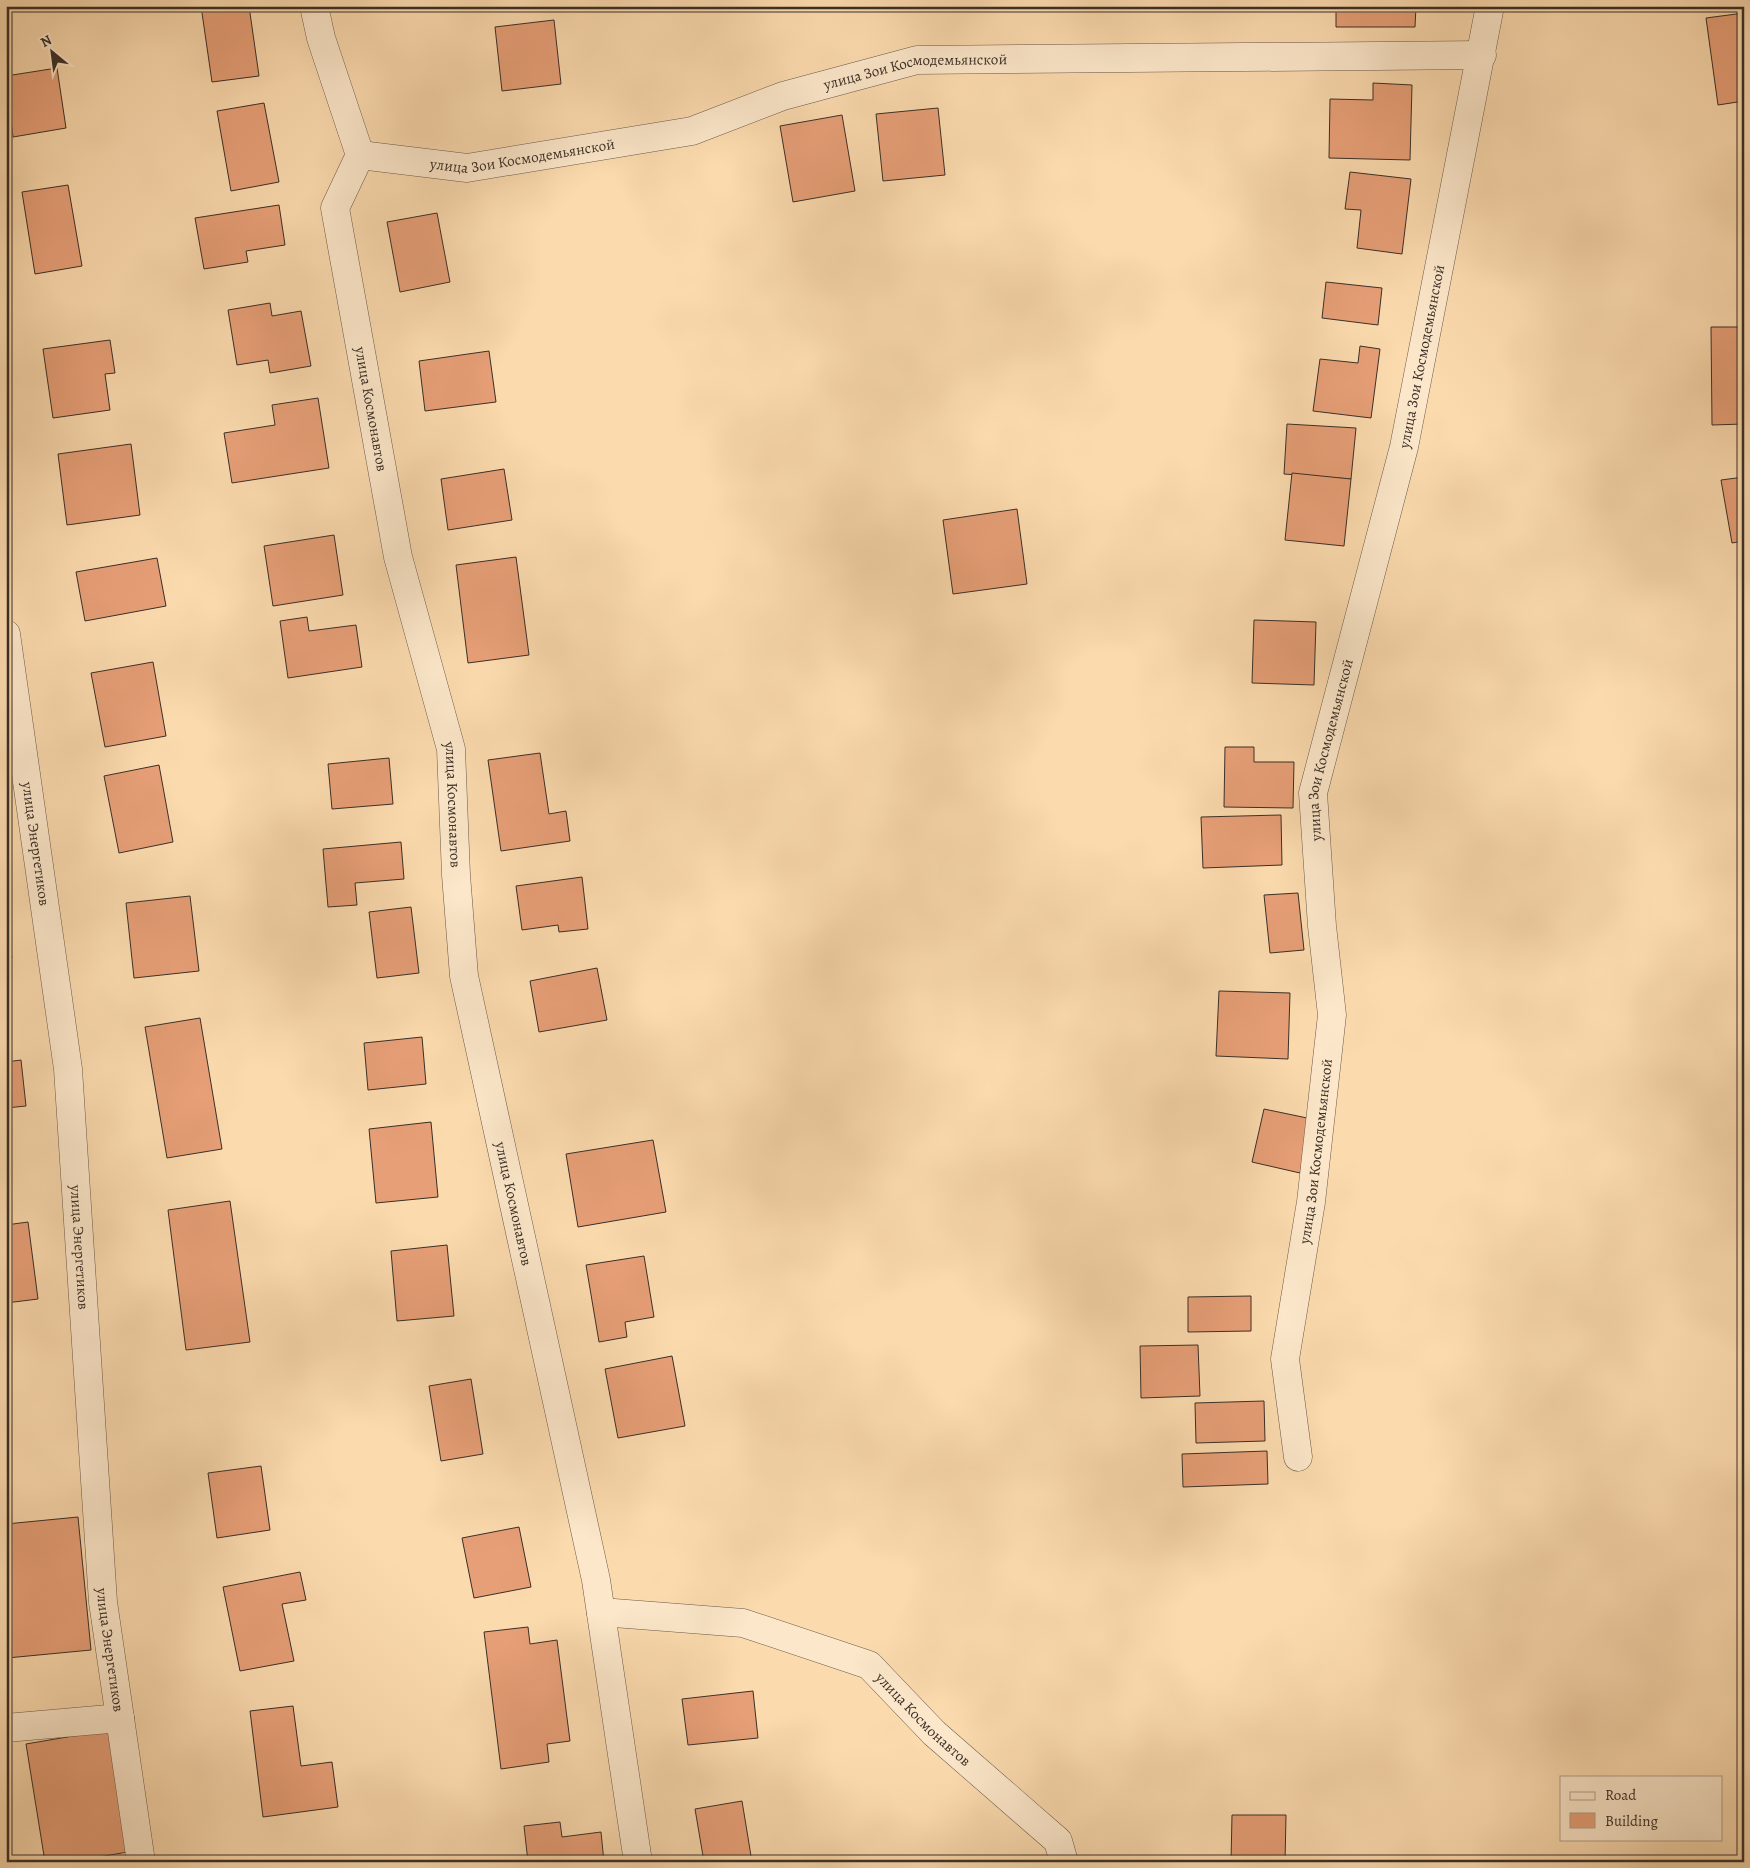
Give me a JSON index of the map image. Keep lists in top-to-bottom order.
{
  "streets": {
    "street": ["улица Зои Космодемьянской", "улица Космонавтов", "улица Энергетиков"]
  },
  "crossings": [
    ["улица Зои Космодемьянской", "улица Космонавтов"]
  ],
  "legend": ["Road", "Building"],
  "north": "top left"
}
